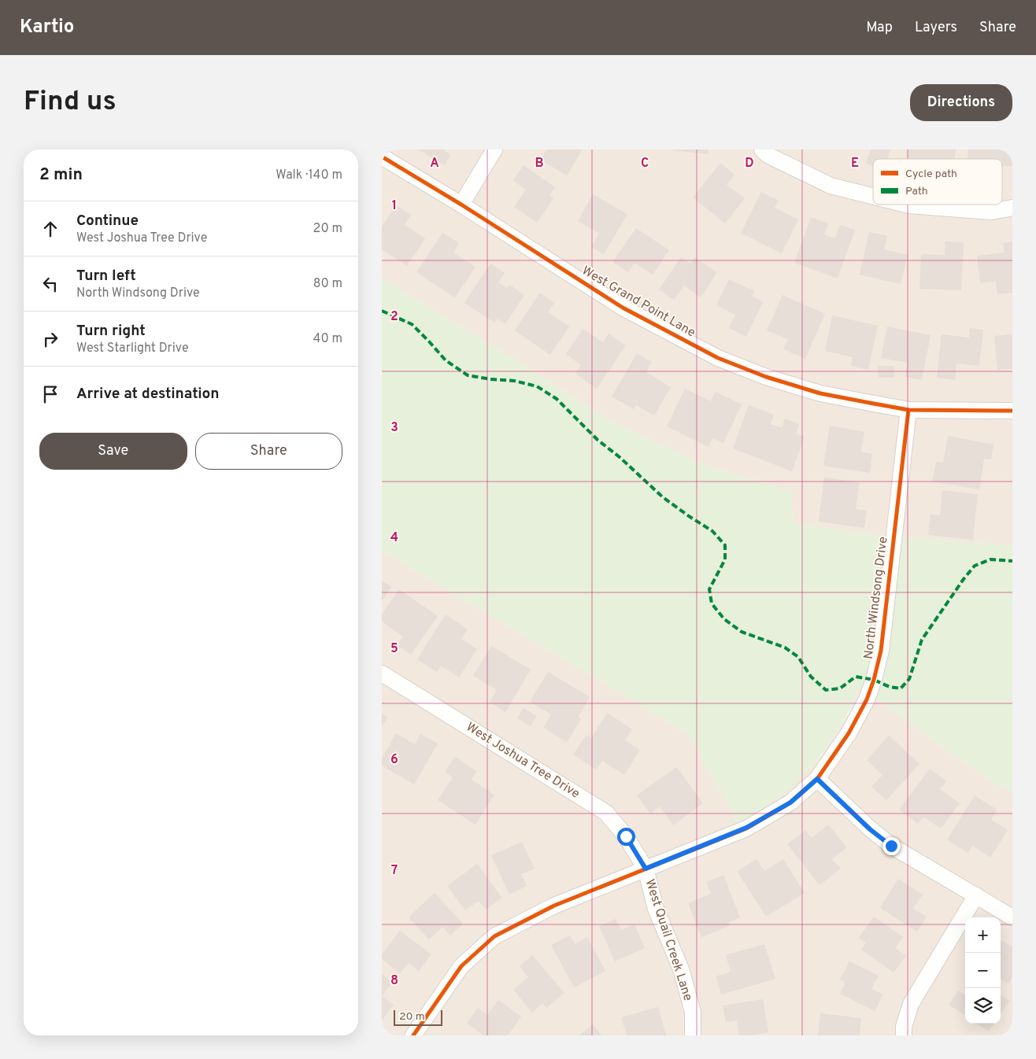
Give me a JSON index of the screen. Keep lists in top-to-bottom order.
{
  "streets": {
    "street": [
      "West Grand Point Lane",
      "North Windsong Drive",
      "West Joshua Tree Drive",
      "West Quail Creek Lane"
    ]
  },
  "crossings": [
    ["West Grand Point Lane", "North Windsong Drive"],
    ["North Windsong Drive", "West Joshua Tree Drive"],
    ["North Windsong Drive", "West Quail Creek Lane"],
    ["West Joshua Tree Drive", "West Quail Creek Lane"]
  ],
  "legend": ["Cycle path", "Path"],
  "scale_bar": "20 m",
  "page": {
    "header": "Kartio",
    "nav": ["Map", "Layers", "Share"],
    "buttons": [
      "Directions",
      ["Save", "Share"]
    ],
    "title": "Find us",
    "heading": ["2 min", "Walk · 140 m"],
    "list": [
      ["Continue", "West Joshua Tree Drive", "20 m"],
      ["Turn left", "North Windsong Drive", "80 m"],
      ["Turn right", "West Starlight Drive", "40 m"],
      "Arrive at destination"
    ],
    "map_buttons": ["+", "−"],
    "scale": "20 m"
  },
  "grid": {
    "columns": [
      "A",
      "B",
      "C",
      "D",
      "E"
    ],
    "rows": [
      "1",
      "2",
      "3",
      "4",
      "5",
      "6",
      "7",
      "8"
    ]
  }
}
